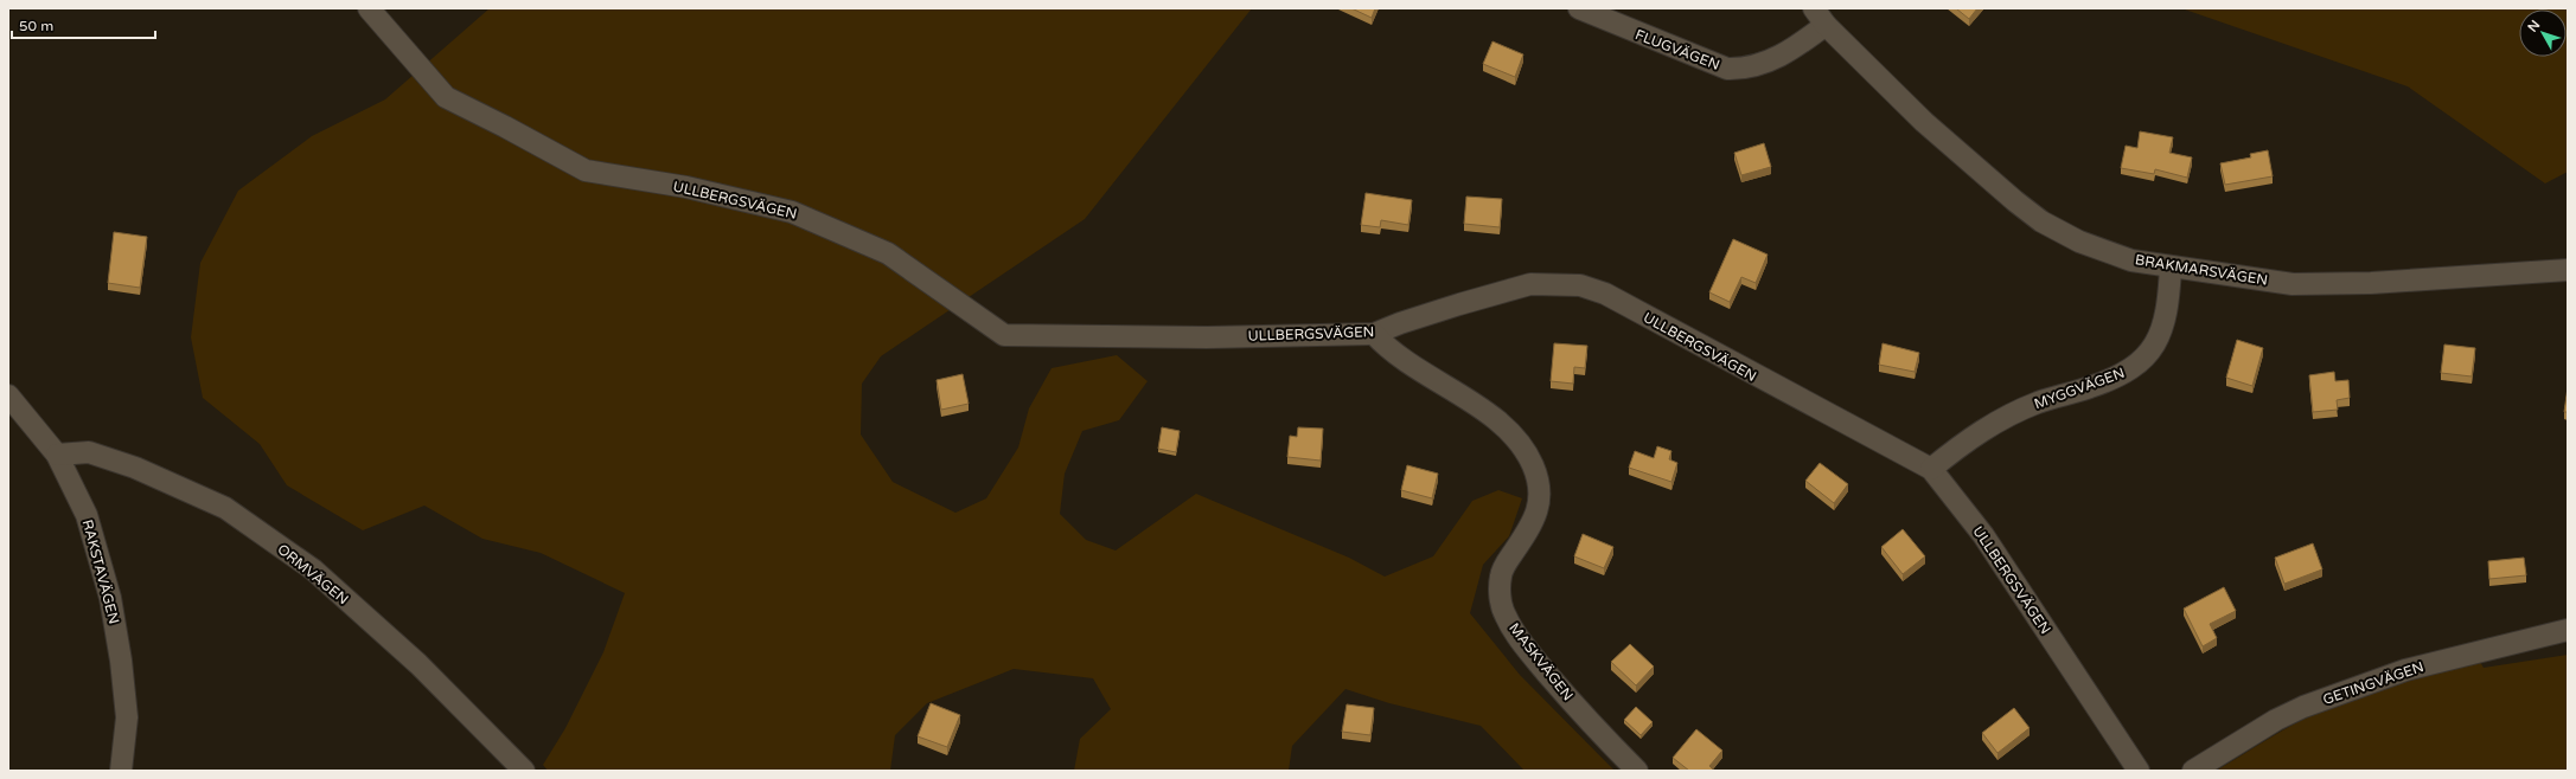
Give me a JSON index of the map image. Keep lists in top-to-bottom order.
{
  "streets": {
    "street": [
      "FLUGVÄGEN",
      "ULLBERGSVÄGEN",
      "BRAKMARSVÄGEN",
      "MYGGVÄGEN",
      "RAKSTAVÄGEN",
      "ORMVÄGEN",
      "MASKVÄGEN",
      "GETINGVÄGEN"
    ]
  },
  "crossings": [
    ["FLUGVÄGEN", "BRAKMARSVÄGEN"],
    ["ULLBERGSVÄGEN", "MYGGVÄGEN"],
    ["ULLBERGSVÄGEN", "MASKVÄGEN"],
    ["BRAKMARSVÄGEN", "MYGGVÄGEN"],
    ["RAKSTAVÄGEN", "ORMVÄGEN"]
  ],
  "scale_bar": "50 m",
  "north": "top left"
}
